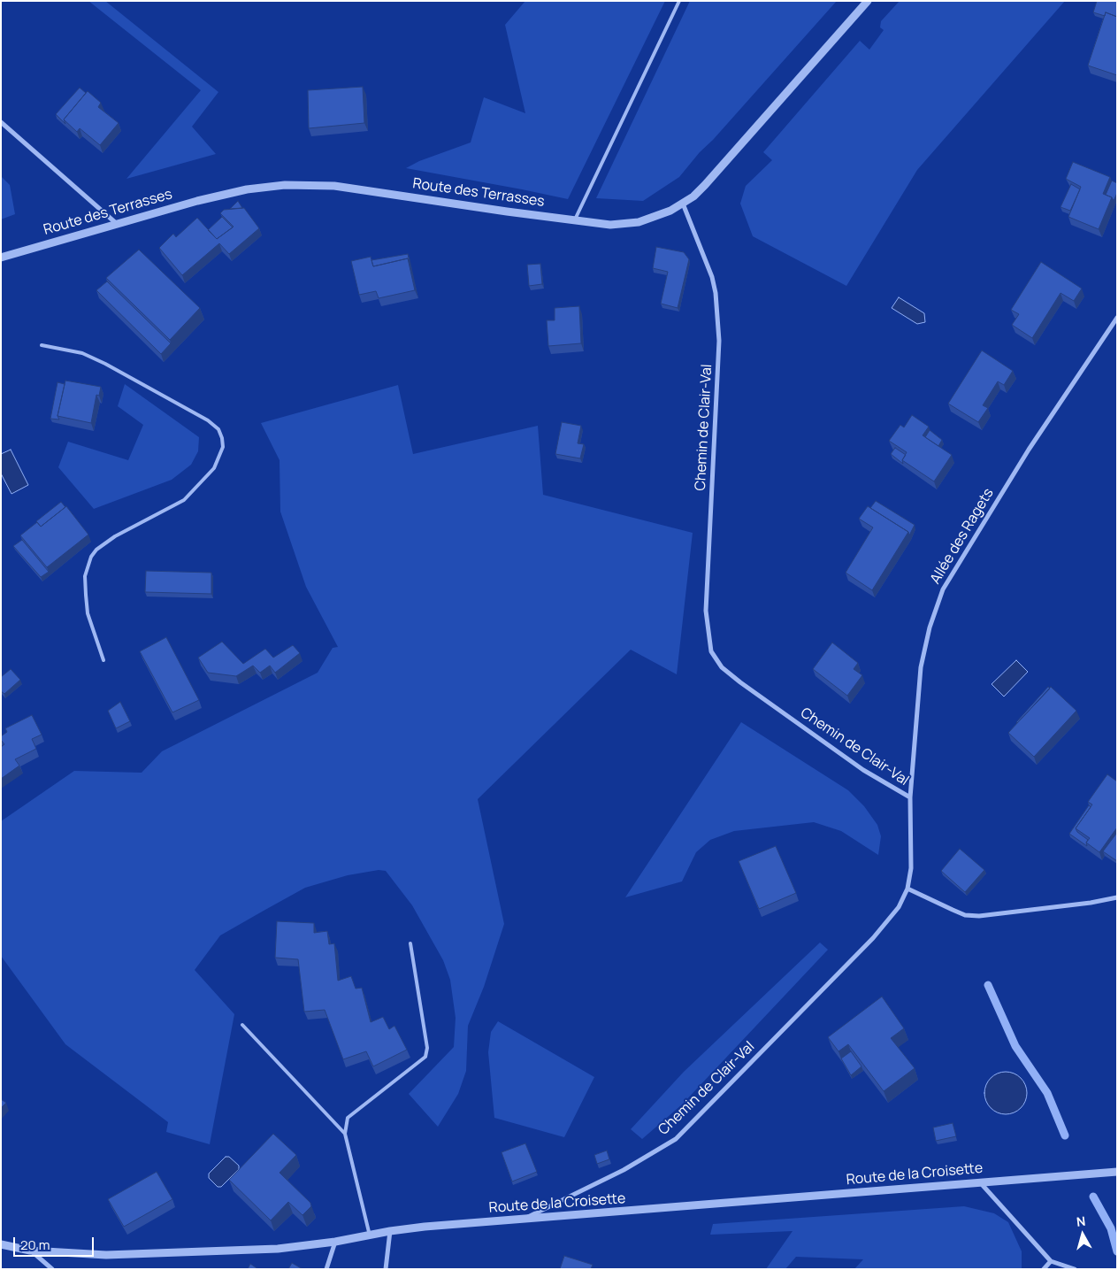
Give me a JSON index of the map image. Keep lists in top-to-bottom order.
{
  "streets": {
    "street": [
      "Route des Terrasses",
      "Chemin de Clair-Val",
      "Allée des Ragets",
      "Route de la Croisette"
    ]
  },
  "crossings": [
    ["Route des Terrasses", "Chemin de Clair-Val"],
    ["Chemin de Clair-Val", "Allée des Ragets"],
    ["Chemin de Clair-Val", "Route de la Croisette"]
  ],
  "scale_bar": "20 m",
  "north": "top"
}
